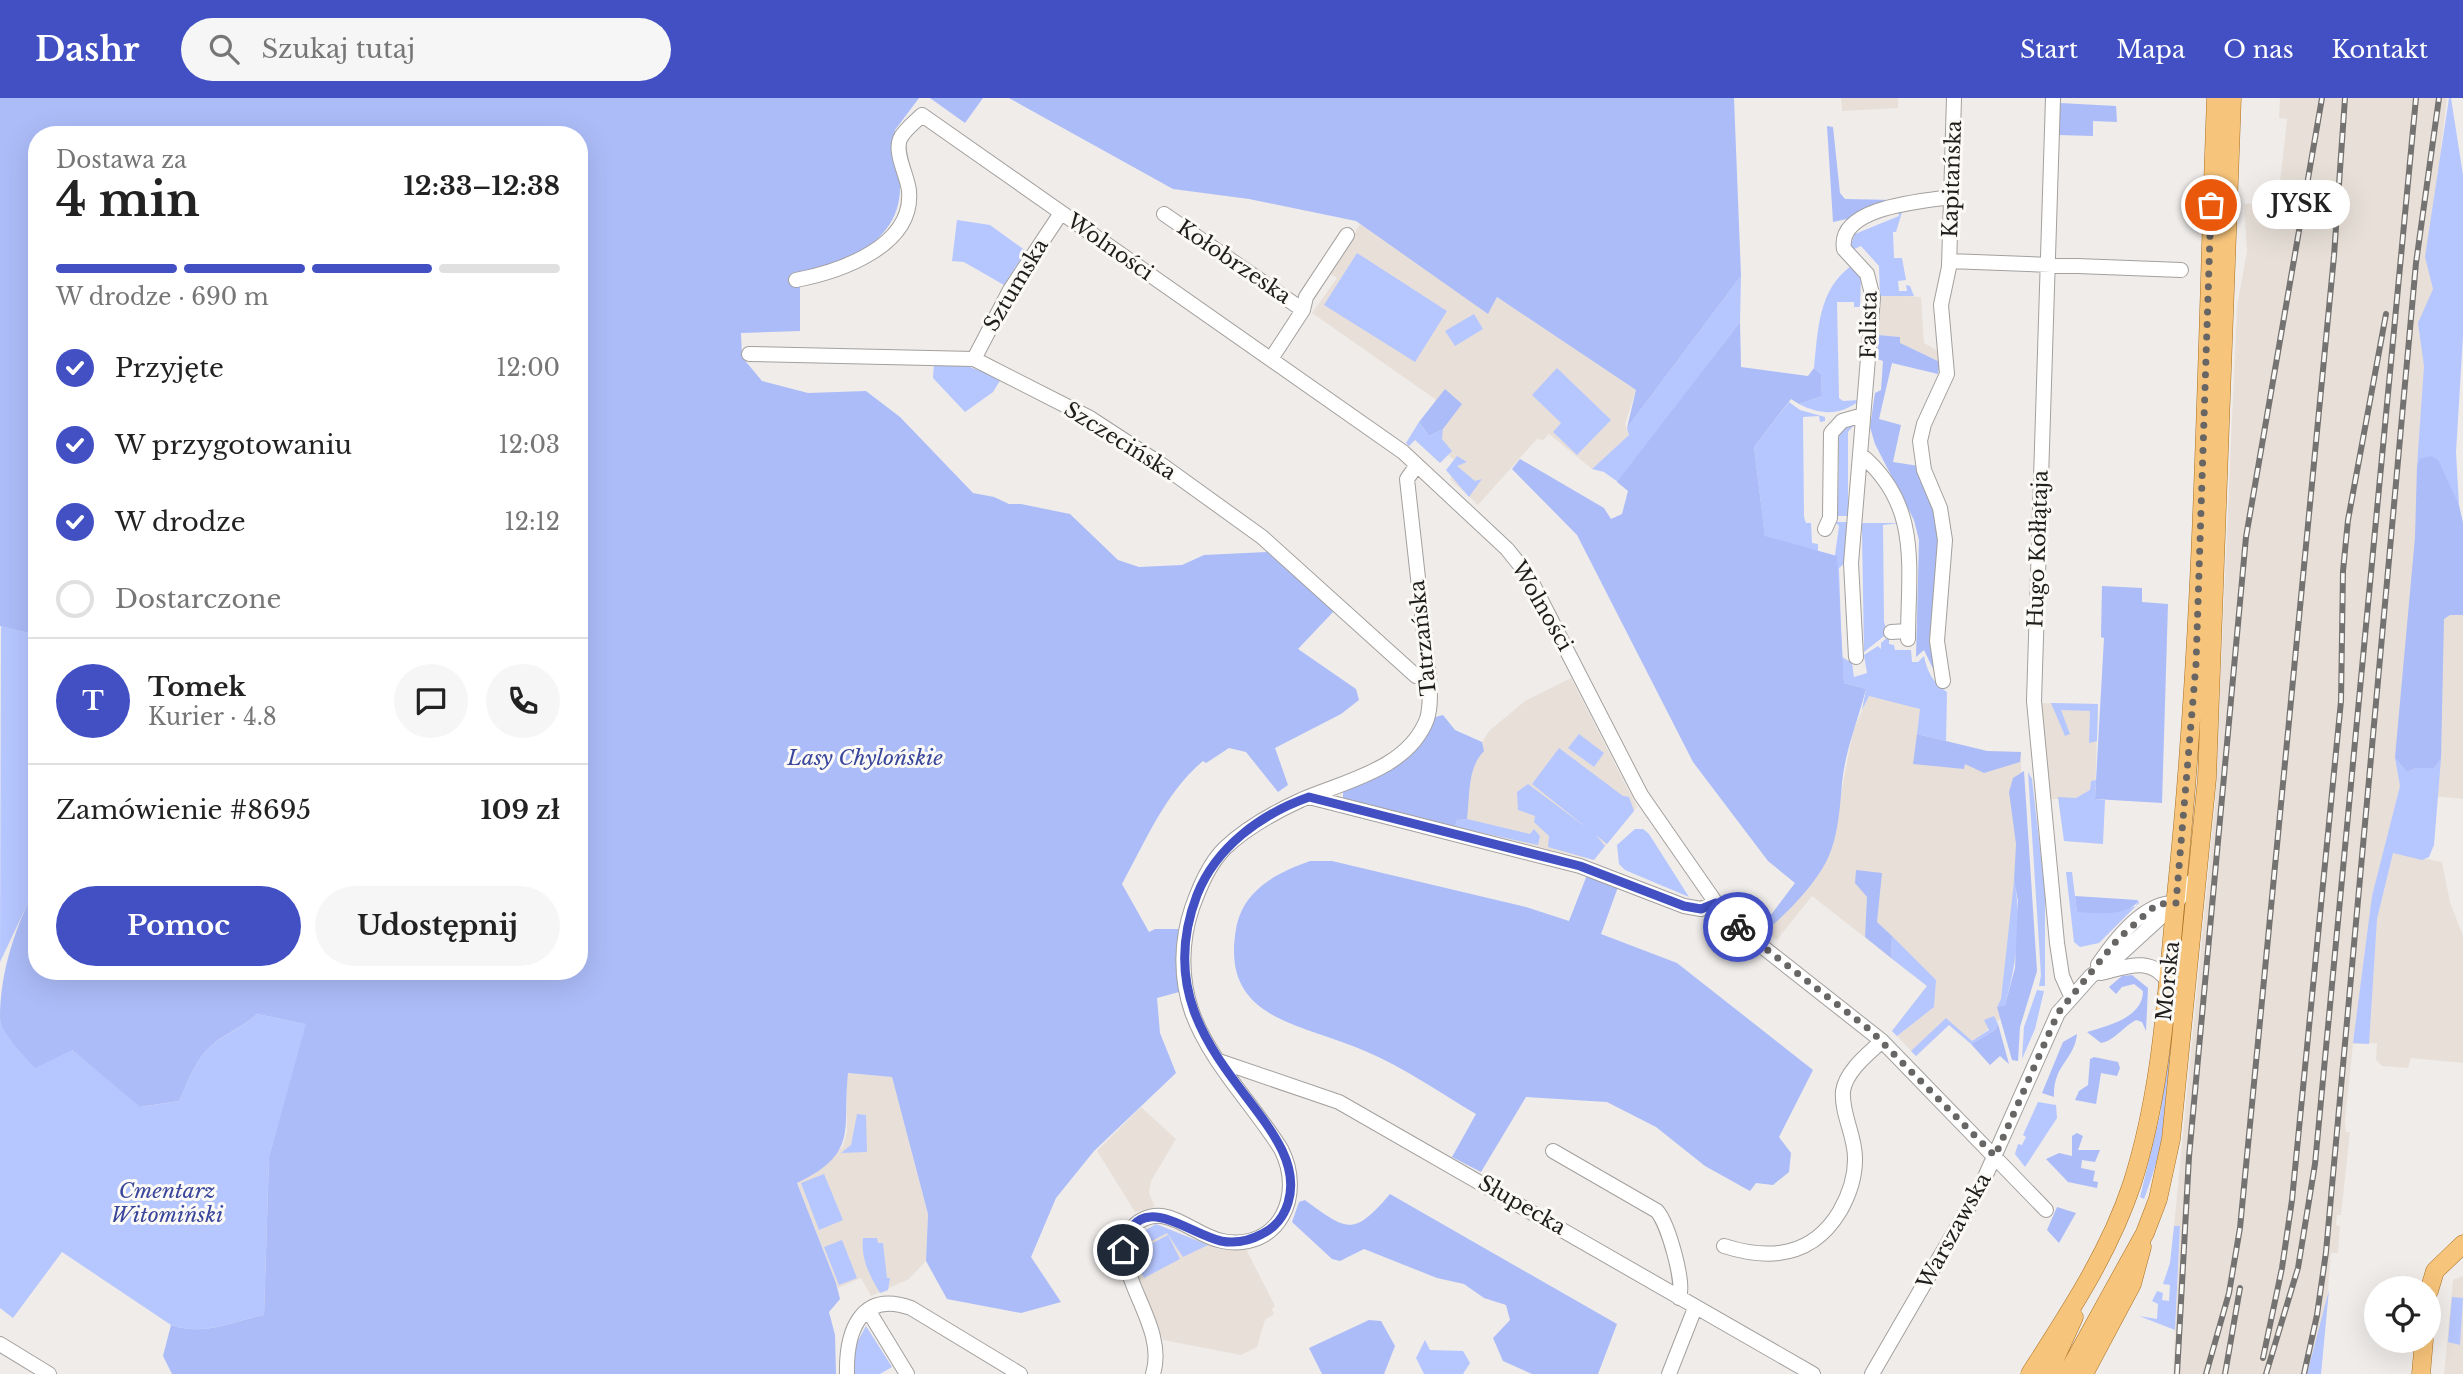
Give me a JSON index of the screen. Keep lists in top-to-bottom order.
{
  "streets": {
    "main road": ["Morska"],
    "street": [
      "Kapitańska",
      "Wolności",
      "Kołobrzeska",
      "Sztumska",
      "Falista",
      "Szczecińska",
      "Hugo Kołłątaja",
      "Tatrzańska",
      "Słupecka",
      "Warszawska"
    ]
  },
  "crossings": [
    ["Kapitańska", "Falista"],
    ["Wolności", "Sztumska"],
    ["Wolności", "Tatrzańska"],
    ["Wolności", "Warszawska"],
    ["Sztumska", "Szczecińska"],
    ["Szczecińska", "Tatrzańska"],
    ["Hugo Kołłątaja", "Warszawska"],
    ["Tatrzańska", "Słupecka"],
    ["Morska", "Warszawska"]
  ],
  "parks": ["Lasy Chylońskie", "Cmentarz Witomiński"],
  "places": ["JYSK"],
  "page": {
    "header": "Dashr",
    "search": "Szukaj tutaj",
    "nav": [
      "Start",
      "Mapa",
      "O nas",
      "Kontakt"
    ],
    "heading": ["4 min", "Dostawa za", "12:33–12:38"],
    "panel": [
      "Tomek",
      "Kurier · 4.8",
      "Zamówienie #8695",
      "109 zł"
    ],
    "bubble": "JYSK",
    "bar": "W drodze · 690 m",
    "list": [
      ["Przyjęte", "12:00"],
      ["W przygotowaniu", "12:03"],
      ["W drodze", "12:12"],
      "Dostarczone"
    ],
    "round": "T",
    "buttons": ["Pomoc", "Udostępnij"]
  }
}
